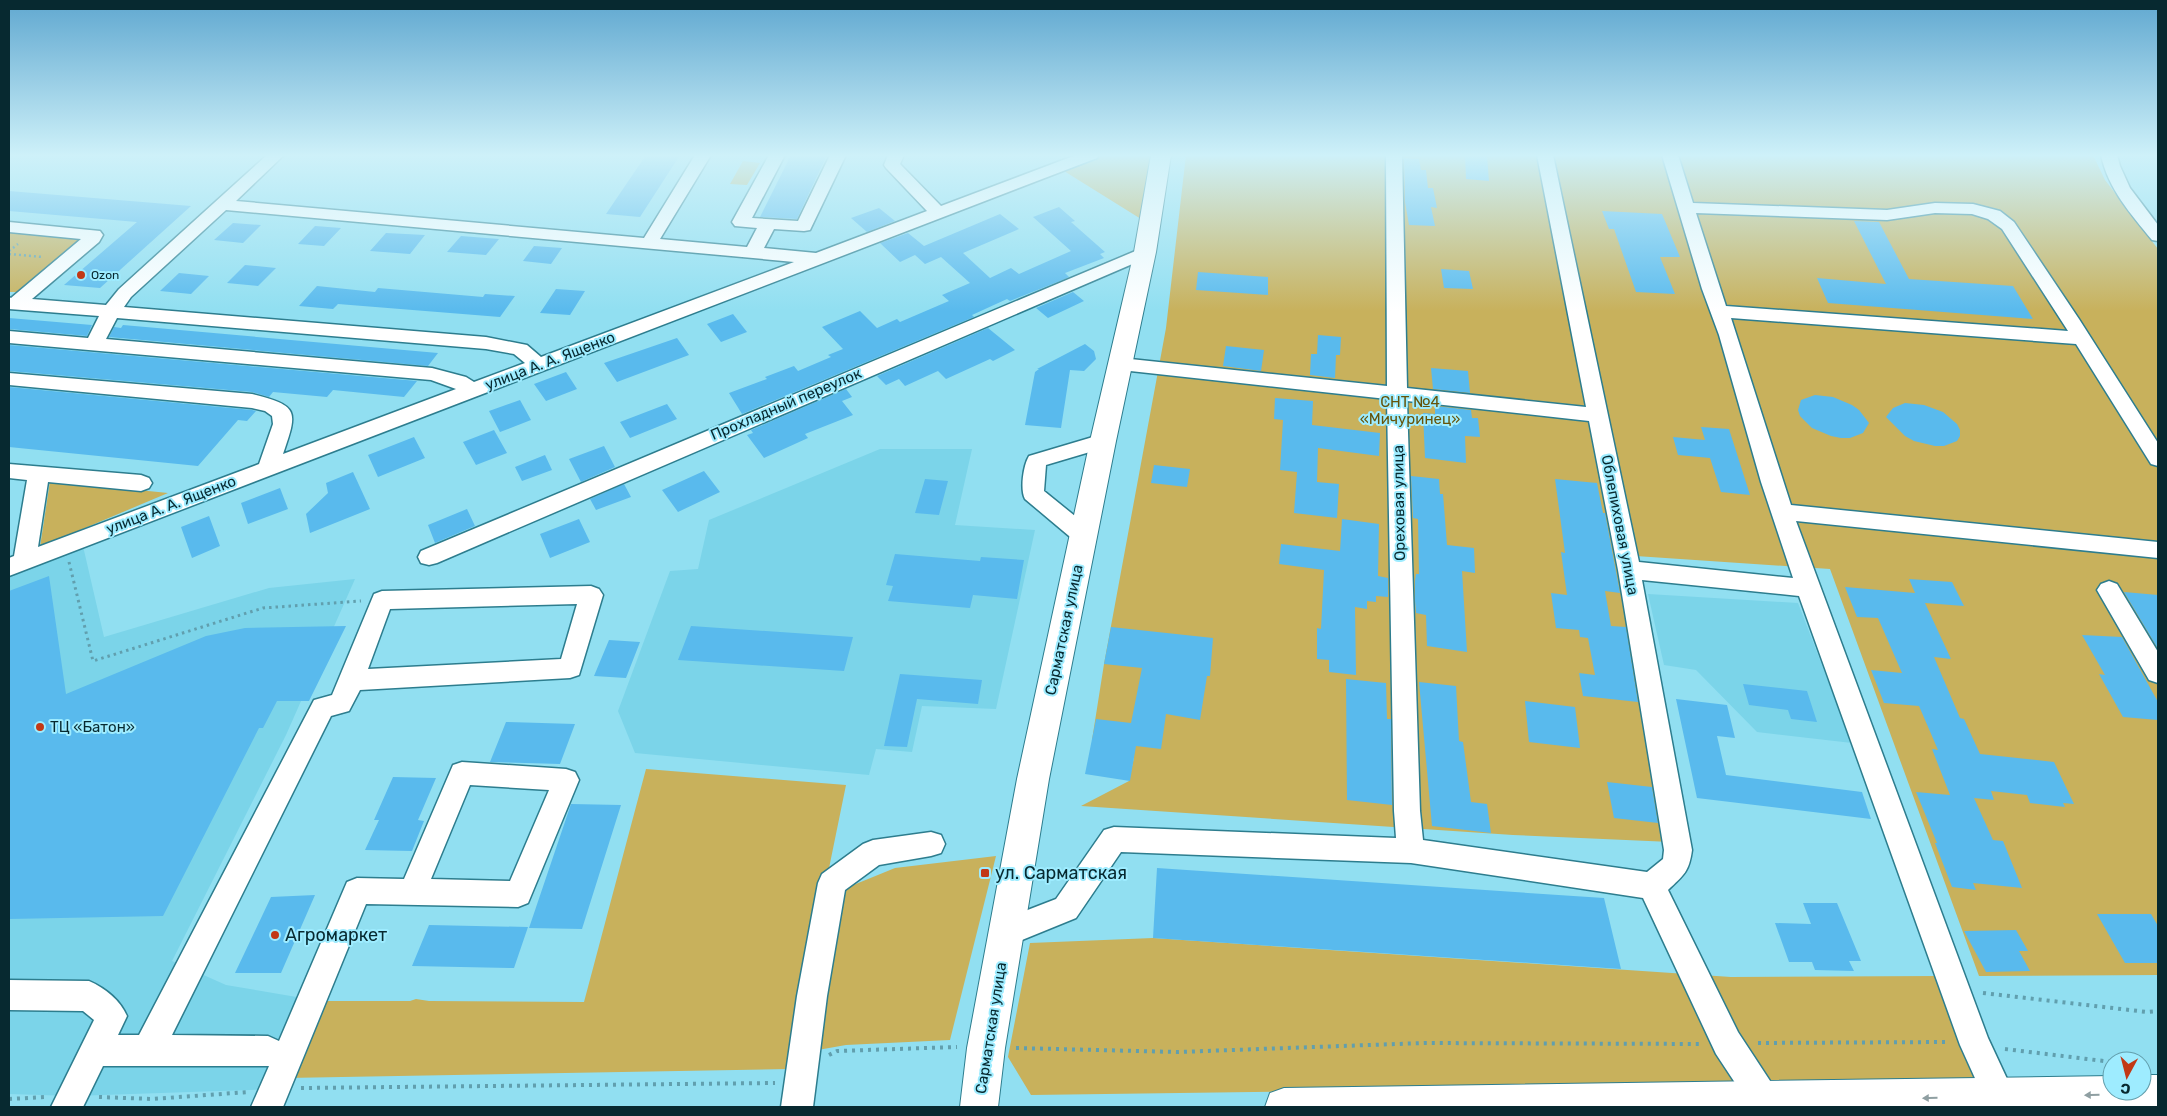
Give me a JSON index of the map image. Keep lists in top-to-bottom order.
{
  "streets": {
    "main road": ["Сарматская улица"],
    "street": [
      "улица А. А. Ященко",
      "Прохладный переулок",
      "Ореховая улица",
      "Облепиховая улица"
    ]
  },
  "crossings": [
    ["Прохладный переулок", "Сарматская улица"]
  ],
  "parks": ["СНТ №4 «Мичуринец»"],
  "places": {
    "other": ["Ozon", "ТЦ «Батон»", "Агромаркет"],
    "transit": ["ул. Сарматская"]
  },
  "north": "bottom"
}
